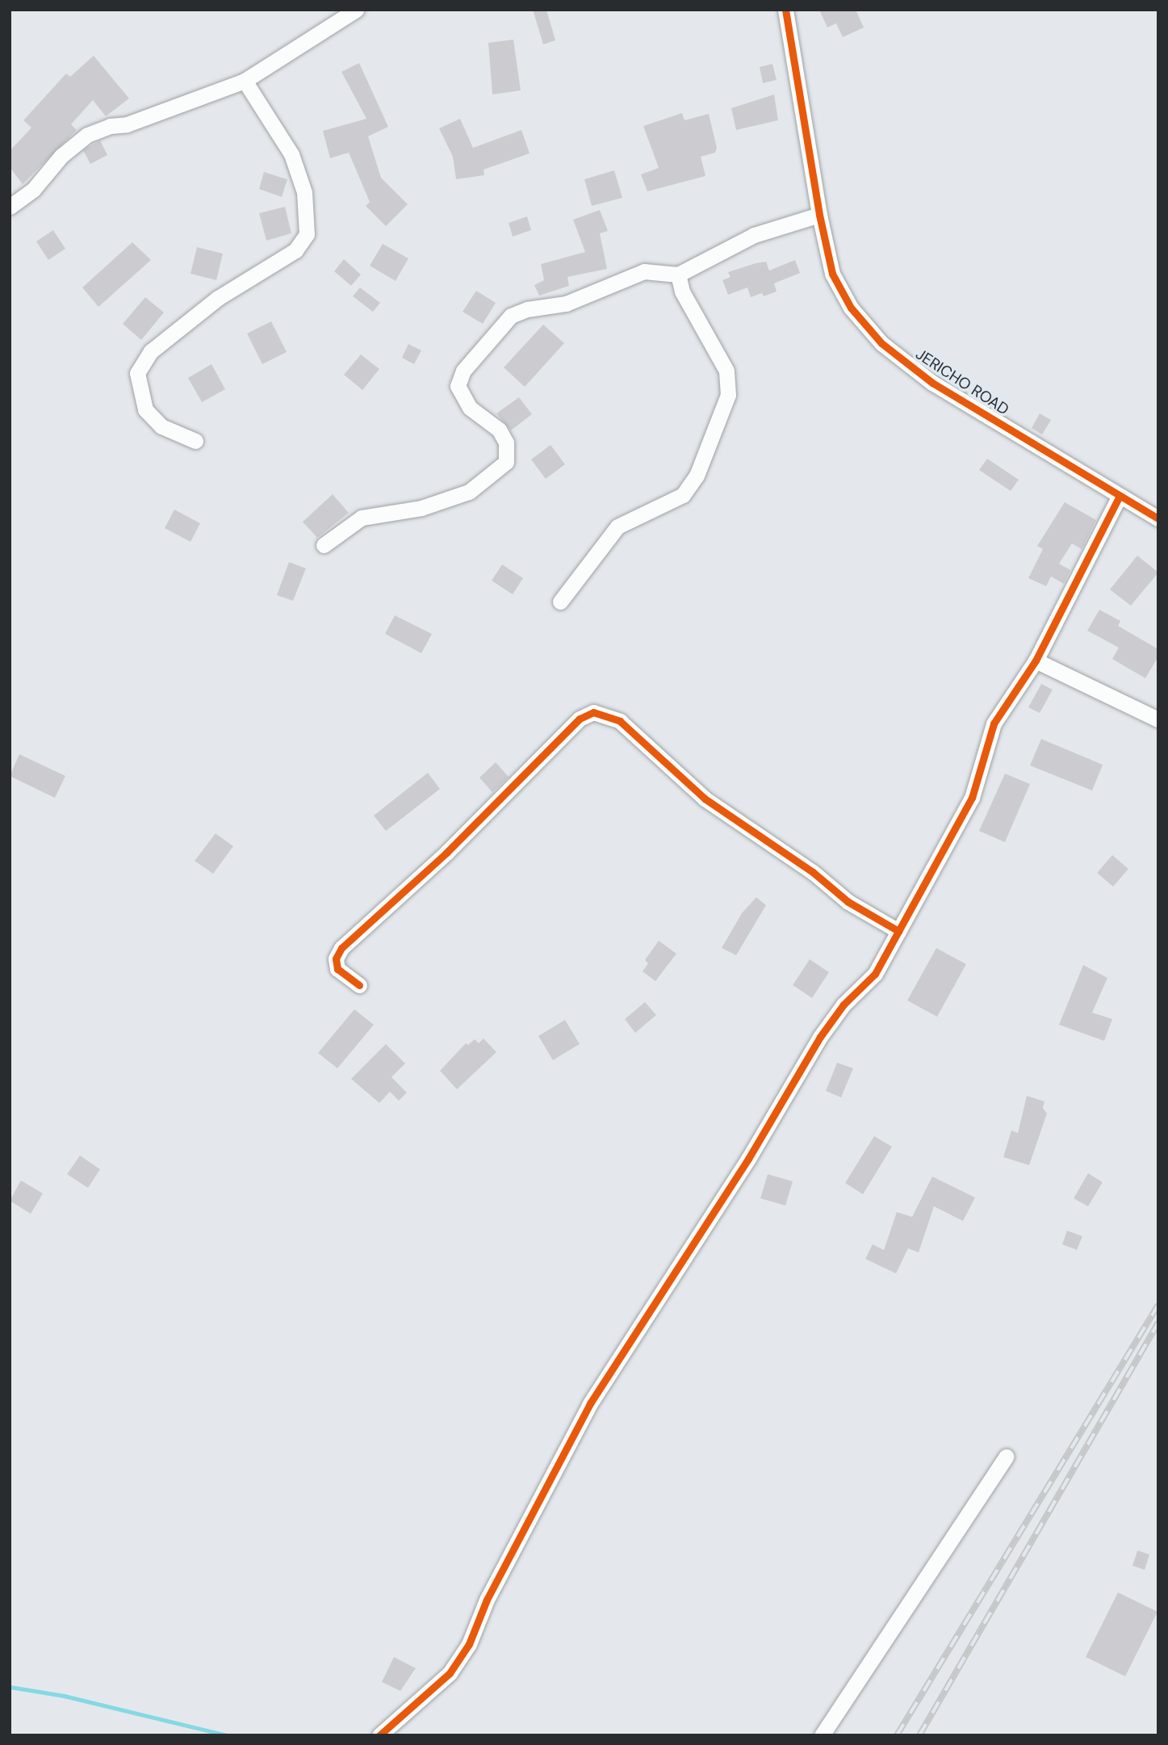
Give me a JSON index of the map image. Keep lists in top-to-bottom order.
{
  "streets": {
    "street": ["JERICHO ROAD"]
  }
}
